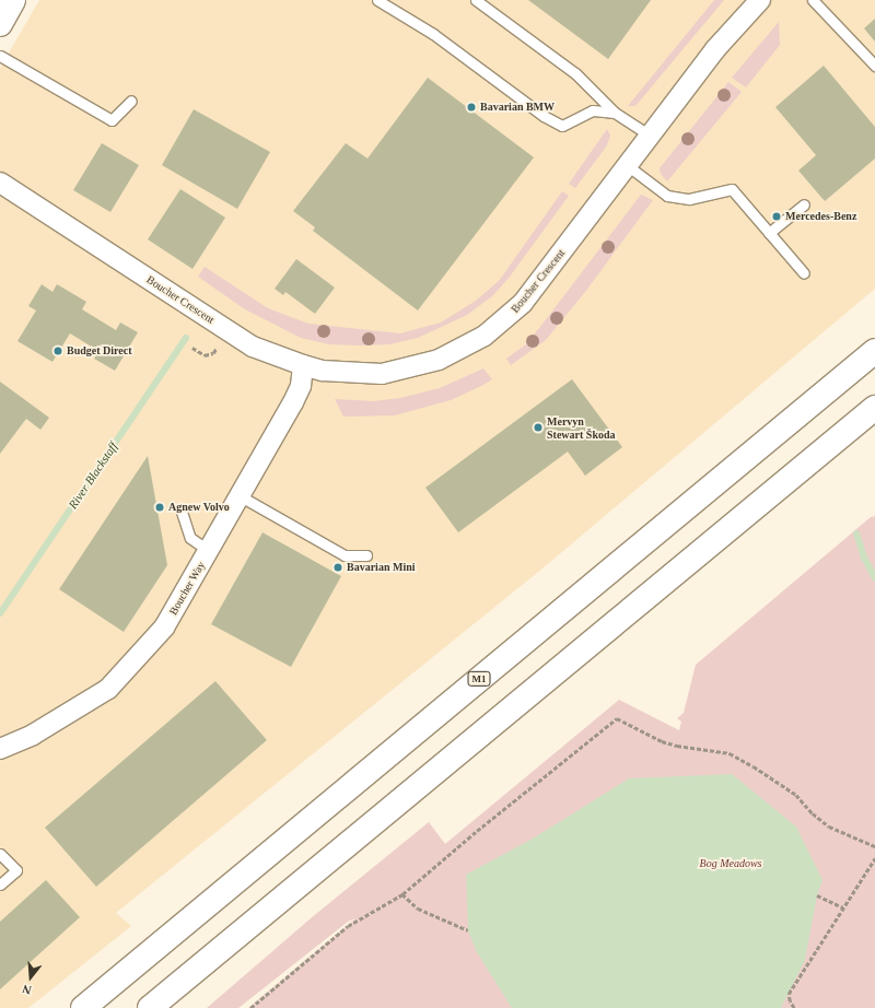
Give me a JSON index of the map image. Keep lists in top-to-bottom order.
{
  "streets": {
    "main road": ["M1"],
    "street": ["Boucher Crescent", "Boucher Way"]
  },
  "crossings": [
    ["Boucher Crescent", "Boucher Way"]
  ],
  "water": ["River Blackstaff"],
  "parks": ["Bog Meadows"],
  "places": [
    "Bavarian BMW",
    "Mercedes-Benz",
    "Budget Direct",
    "Mervyn Stewart Škoda",
    "Agnew Volvo",
    "Bavarian Mini"
  ],
  "north": "bottom"
}
